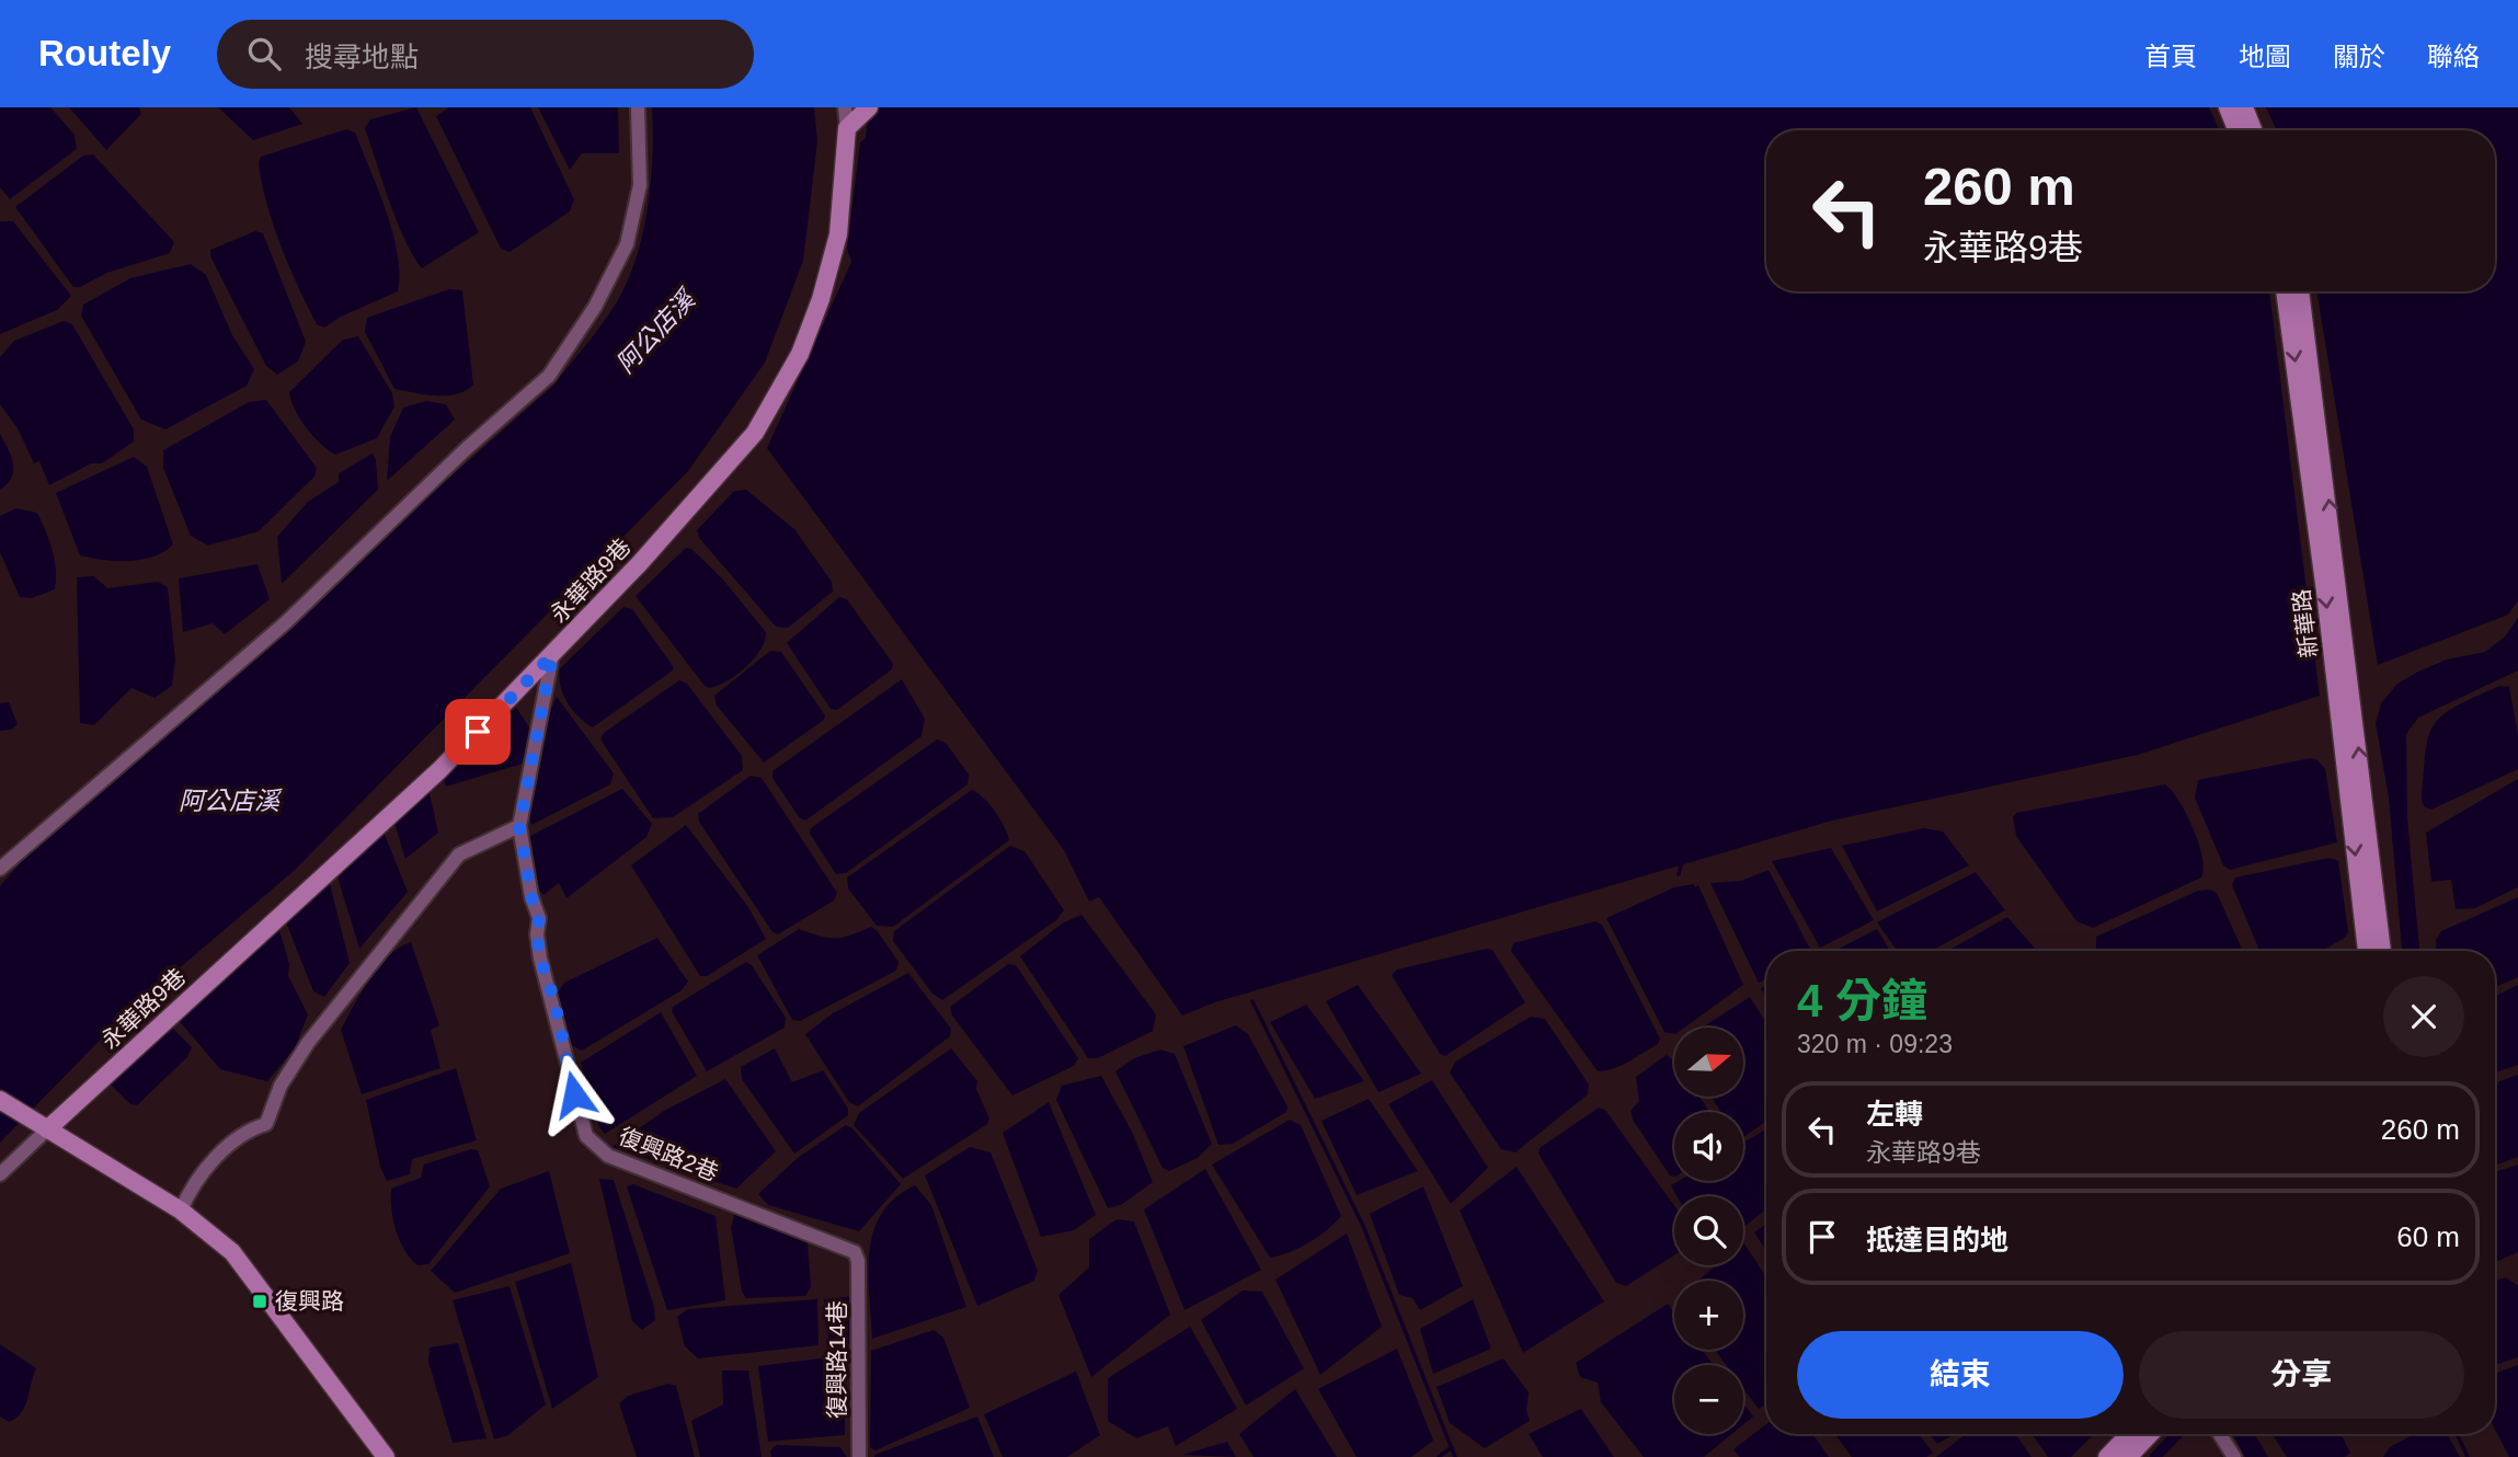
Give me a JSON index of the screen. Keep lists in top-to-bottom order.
{
  "streets": {
    "street": [
      "永華路9巷",
      "新華路",
      "復興路2巷",
      "復興路14巷"
    ]
  },
  "crossings": [
    ["永華路9巷", "復興路2巷"],
    ["復興路2巷", "復興路14巷"]
  ],
  "water": ["阿公店溪"],
  "places": {
    "transit": ["復興路"]
  },
  "north": "right",
  "page": {
    "header": "Routely",
    "search": "搜尋地點",
    "nav": [
      "首頁",
      "地圖",
      "關於",
      "聯絡"
    ],
    "turn": ["260 m", "永華路9巷"],
    "heading": ["4 分鐘", "320 m · 09:23"],
    "map_buttons": ["+", "−"],
    "list": [
      {
        "name": "左轉",
        "note": "永華路9巷",
        "value": "260 m"
      },
      {
        "name": "抵達目的地",
        "value": "60 m"
      }
    ],
    "buttons": ["結束", "分享"]
  }
}
